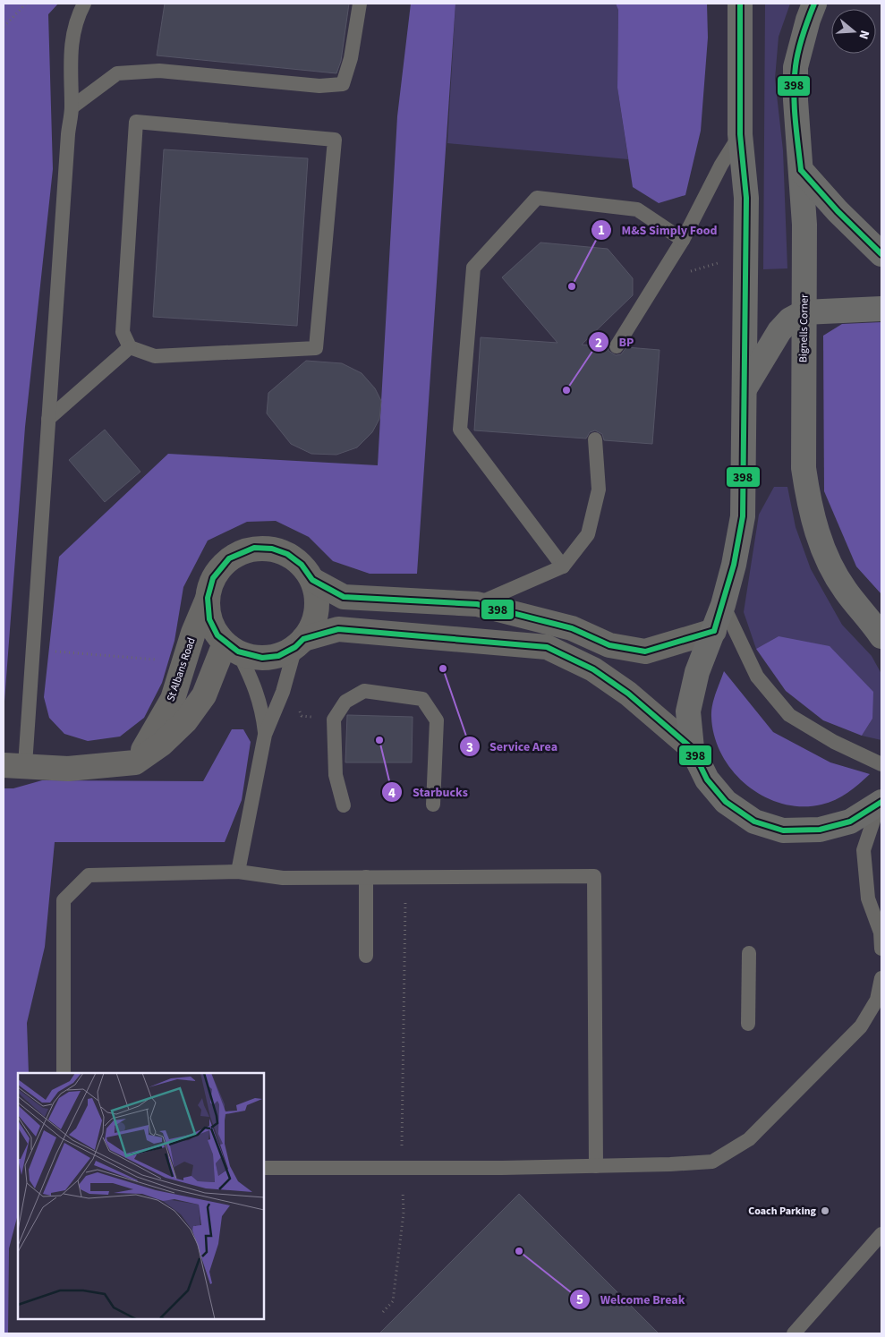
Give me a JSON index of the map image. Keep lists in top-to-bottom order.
{
  "streets": {
    "street": ["Bignells Corner", "St Albans Road"]
  },
  "places": [
    "M&S Simply Food",
    "BP",
    "Service Area",
    "Starbucks",
    "Coach Parking",
    "Welcome Break"
  ],
  "lines": ["transit line 398"],
  "north": "right"
}
